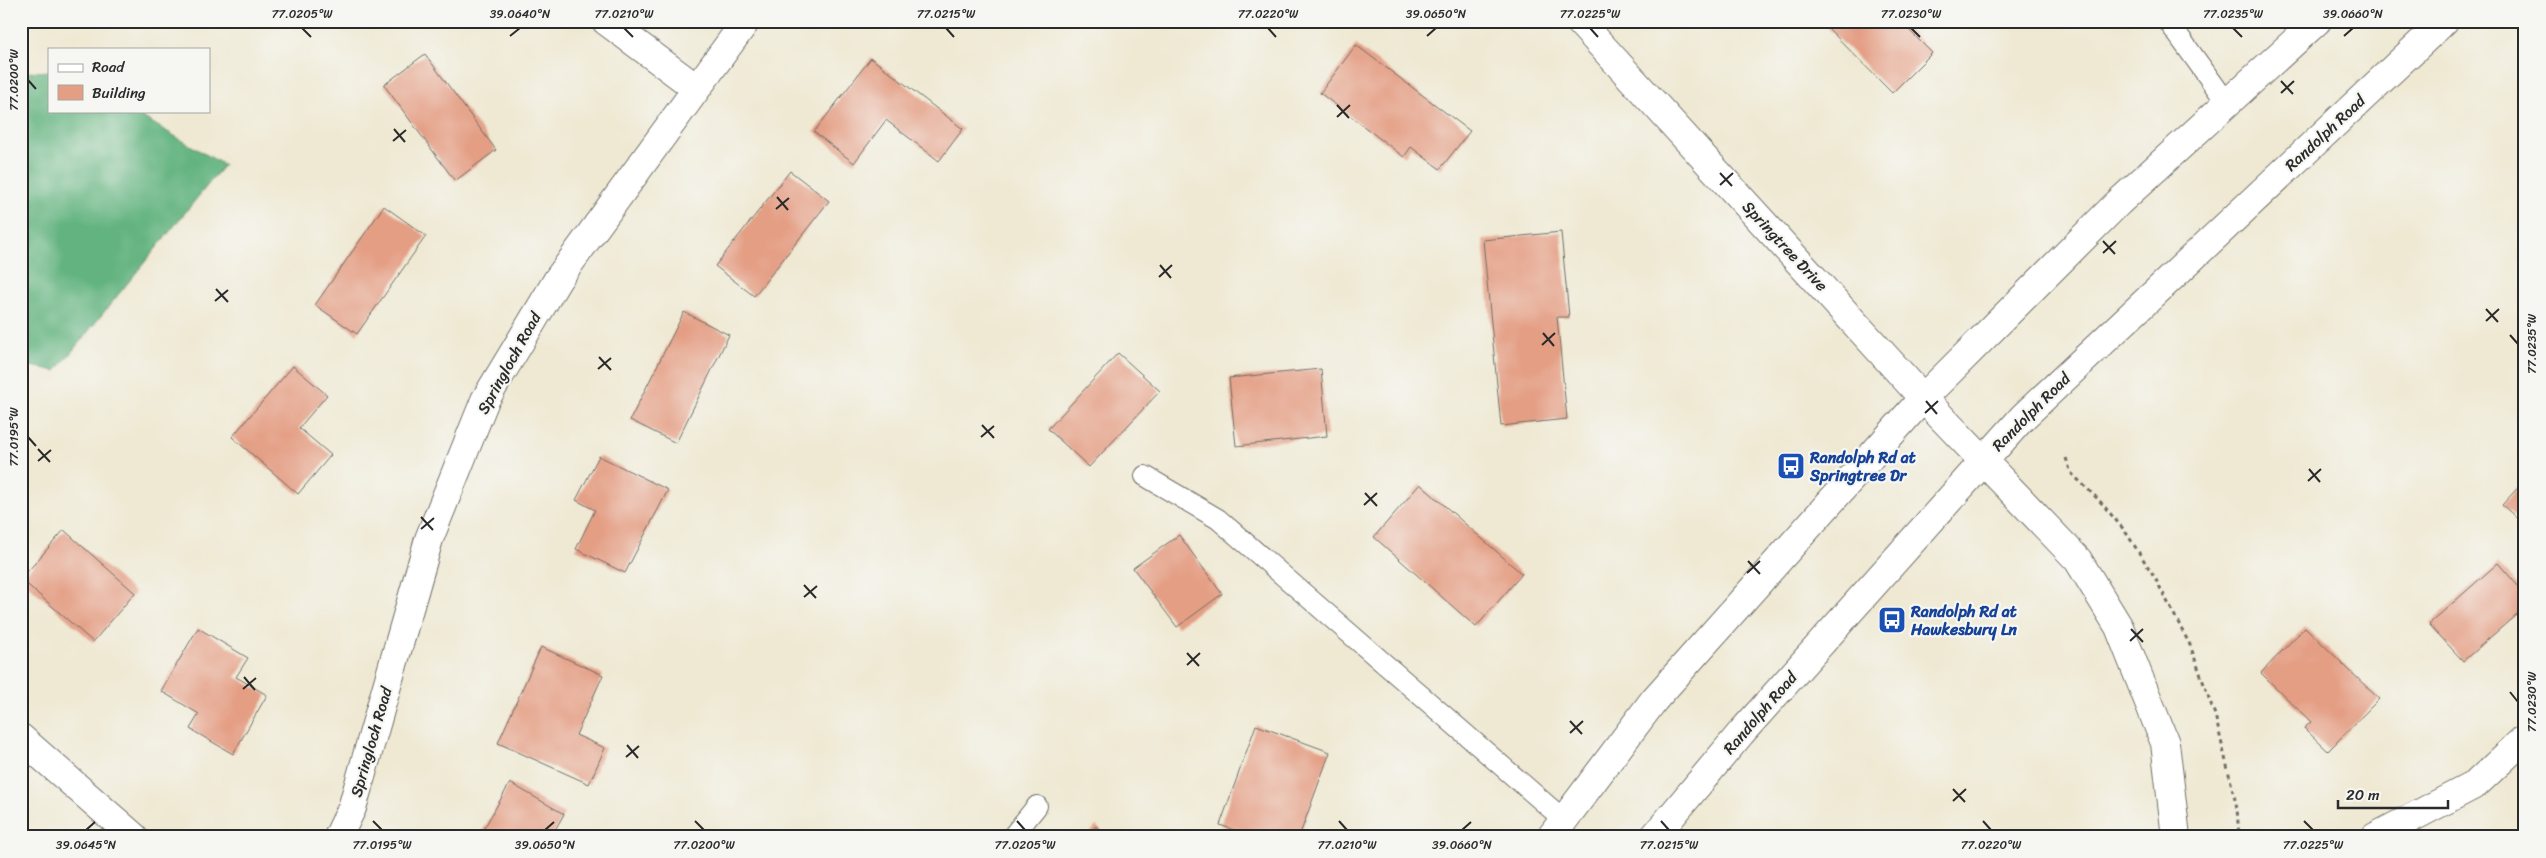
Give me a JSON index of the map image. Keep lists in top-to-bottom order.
{
  "streets": {
    "street": ["Randolph Road", "Springtree Drive", "Springloch Road"]
  },
  "crossings": [
    ["Randolph Road", "Springtree Drive"]
  ],
  "places": {
    "bus stop": ["Randolph Rd at Springtree Dr", "Randolph Rd at Hawkesbury Ln"]
  },
  "legend": ["Road", "Building"],
  "scale_bar": "20 m",
  "coordinates": [
    "77.0205°W",
    "39.0640°N",
    "77.0210°W",
    "77.0215°W",
    "77.0220°W",
    "39.0650°N",
    "77.0225°W",
    "77.0230°W",
    "77.0235°W",
    "39.0660°N",
    "77.0200°W",
    "77.0195°W",
    "39.0645°N"
  ]
}
